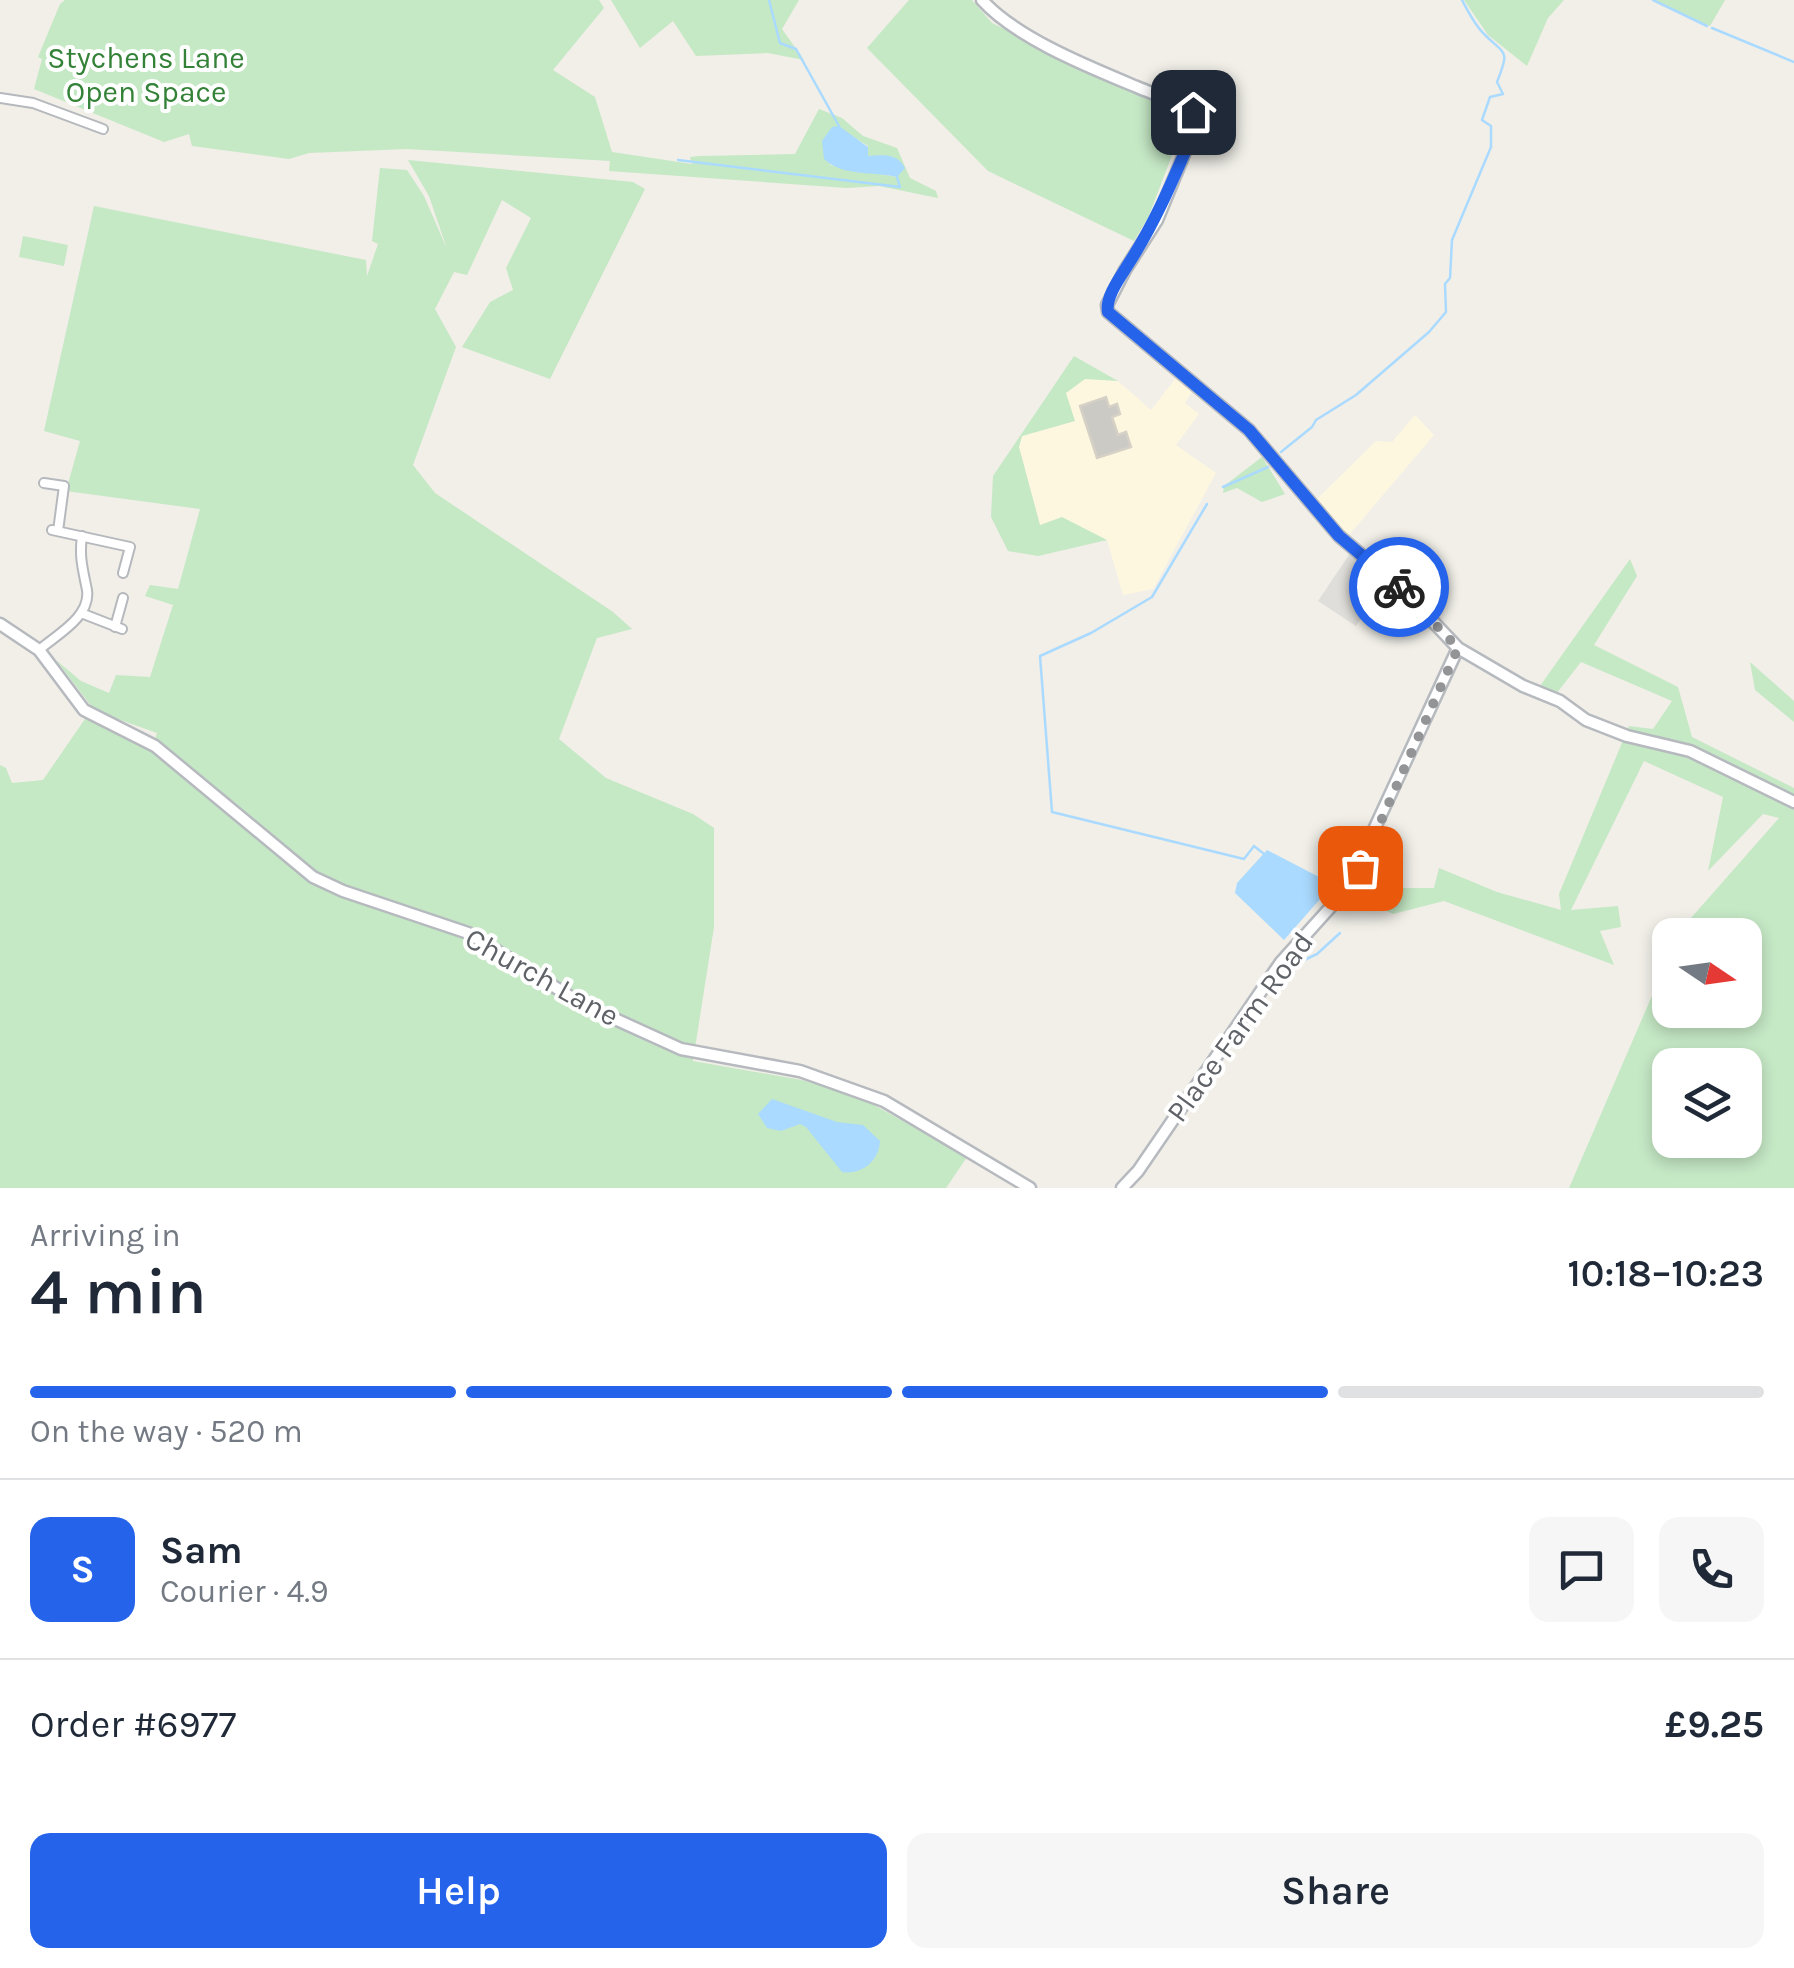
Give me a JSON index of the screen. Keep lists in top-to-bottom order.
{
  "streets": {
    "street": ["Church Lane", "Place Farm Road"]
  },
  "parks": ["Stychens Lane Open Space"],
  "north": "right",
  "page": {
    "heading": ["4 min", "Arriving in", "10:18–10:23"],
    "panel": [
      "Sam",
      "Courier · 4.9",
      "Order #6977",
      "£9.25"
    ],
    "bar": "On the way · 520 m",
    "round": "S",
    "buttons": ["Help", "Share"]
  }
}
